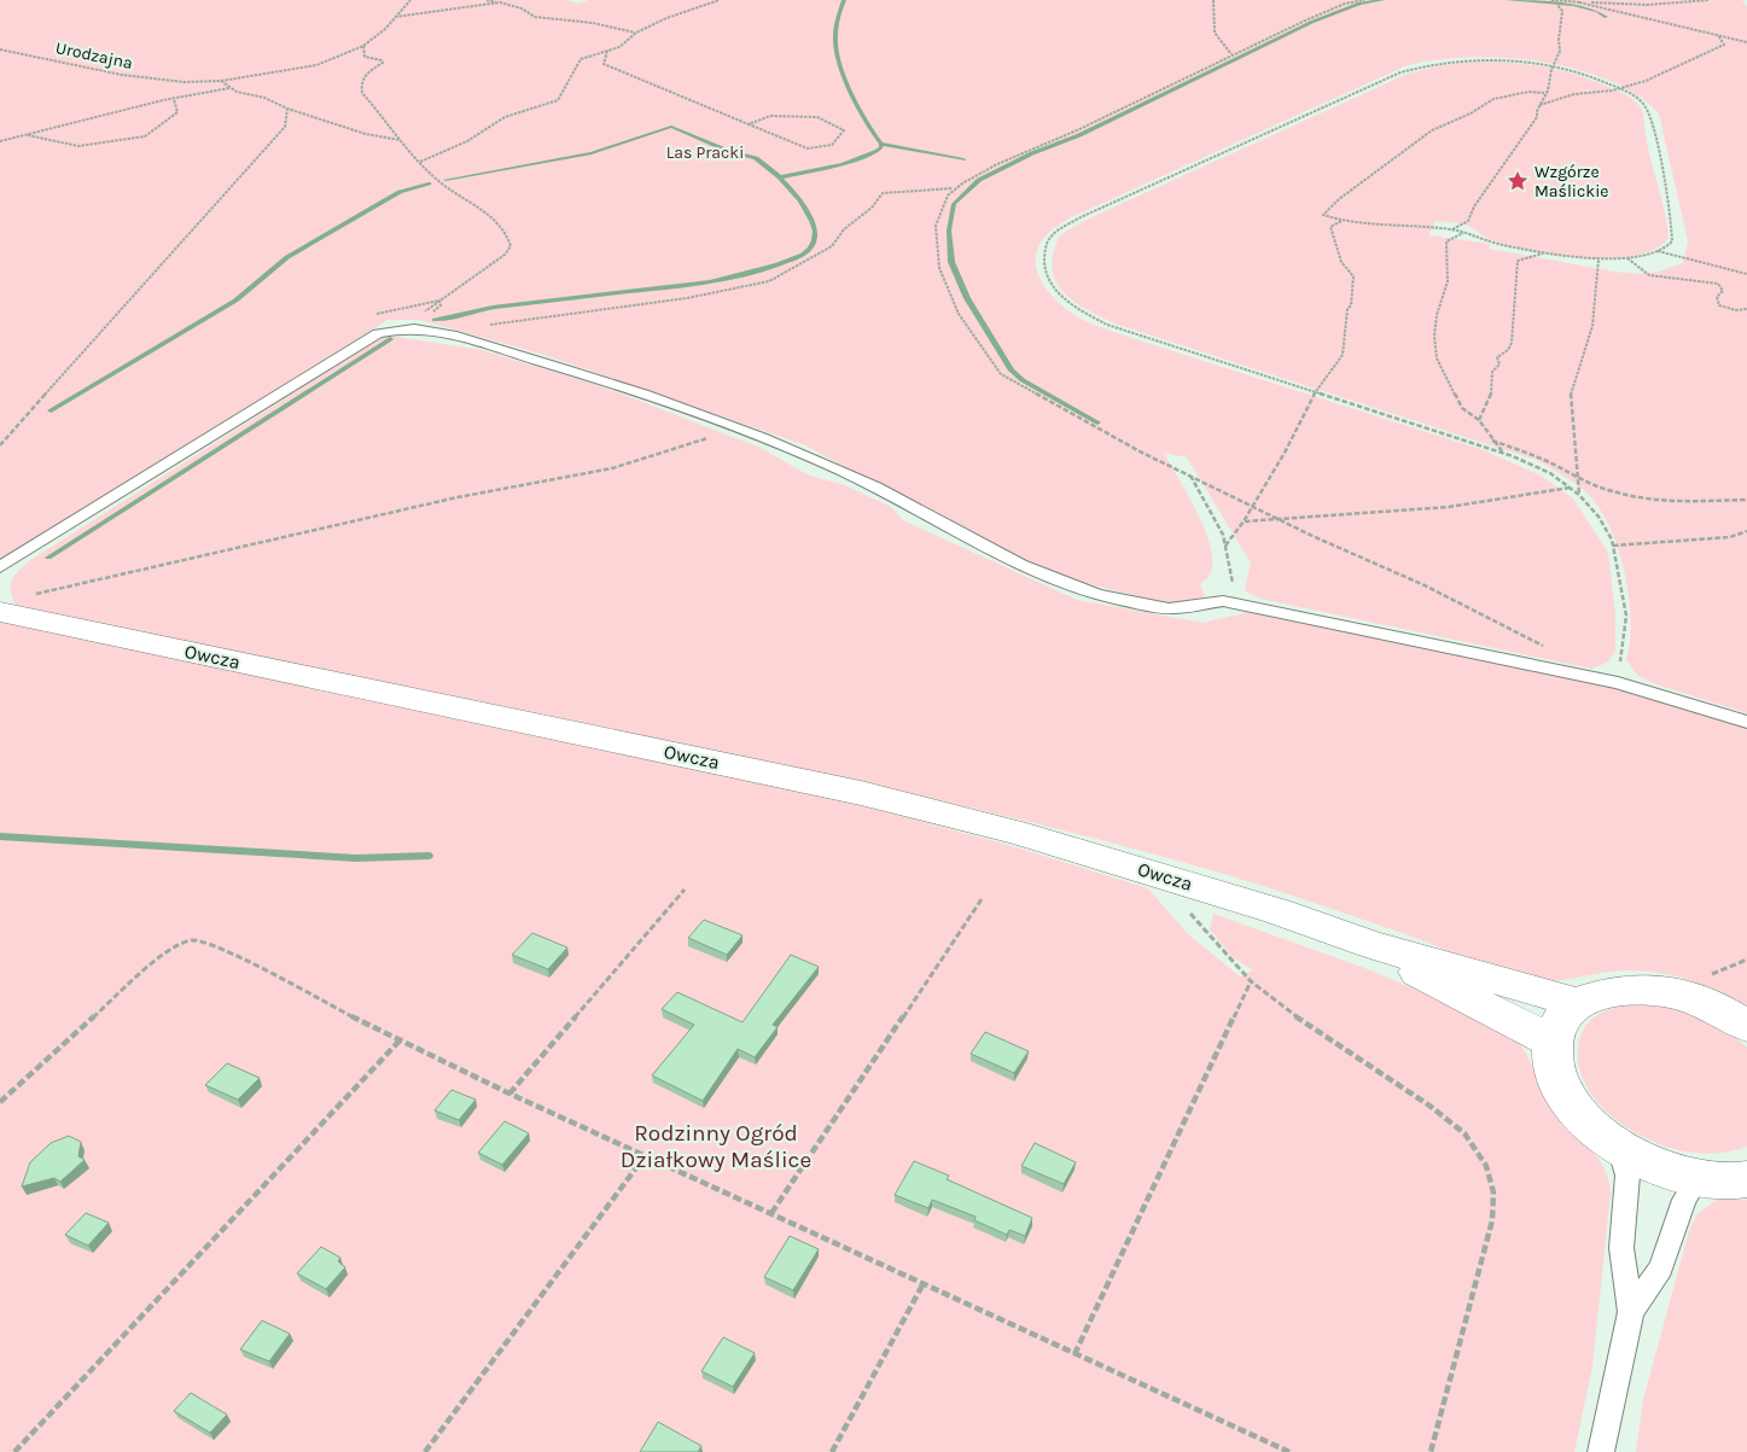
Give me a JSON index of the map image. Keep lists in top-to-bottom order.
{
  "streets": {
    "street": ["Owcza"],
    "path": ["Urodzajna"]
  },
  "parks": ["Las Pracki", "Rodzinny Ogród Działkowy Maślice"],
  "places": {
    "place": ["Wzgórze Maślickie"]
  }
}
